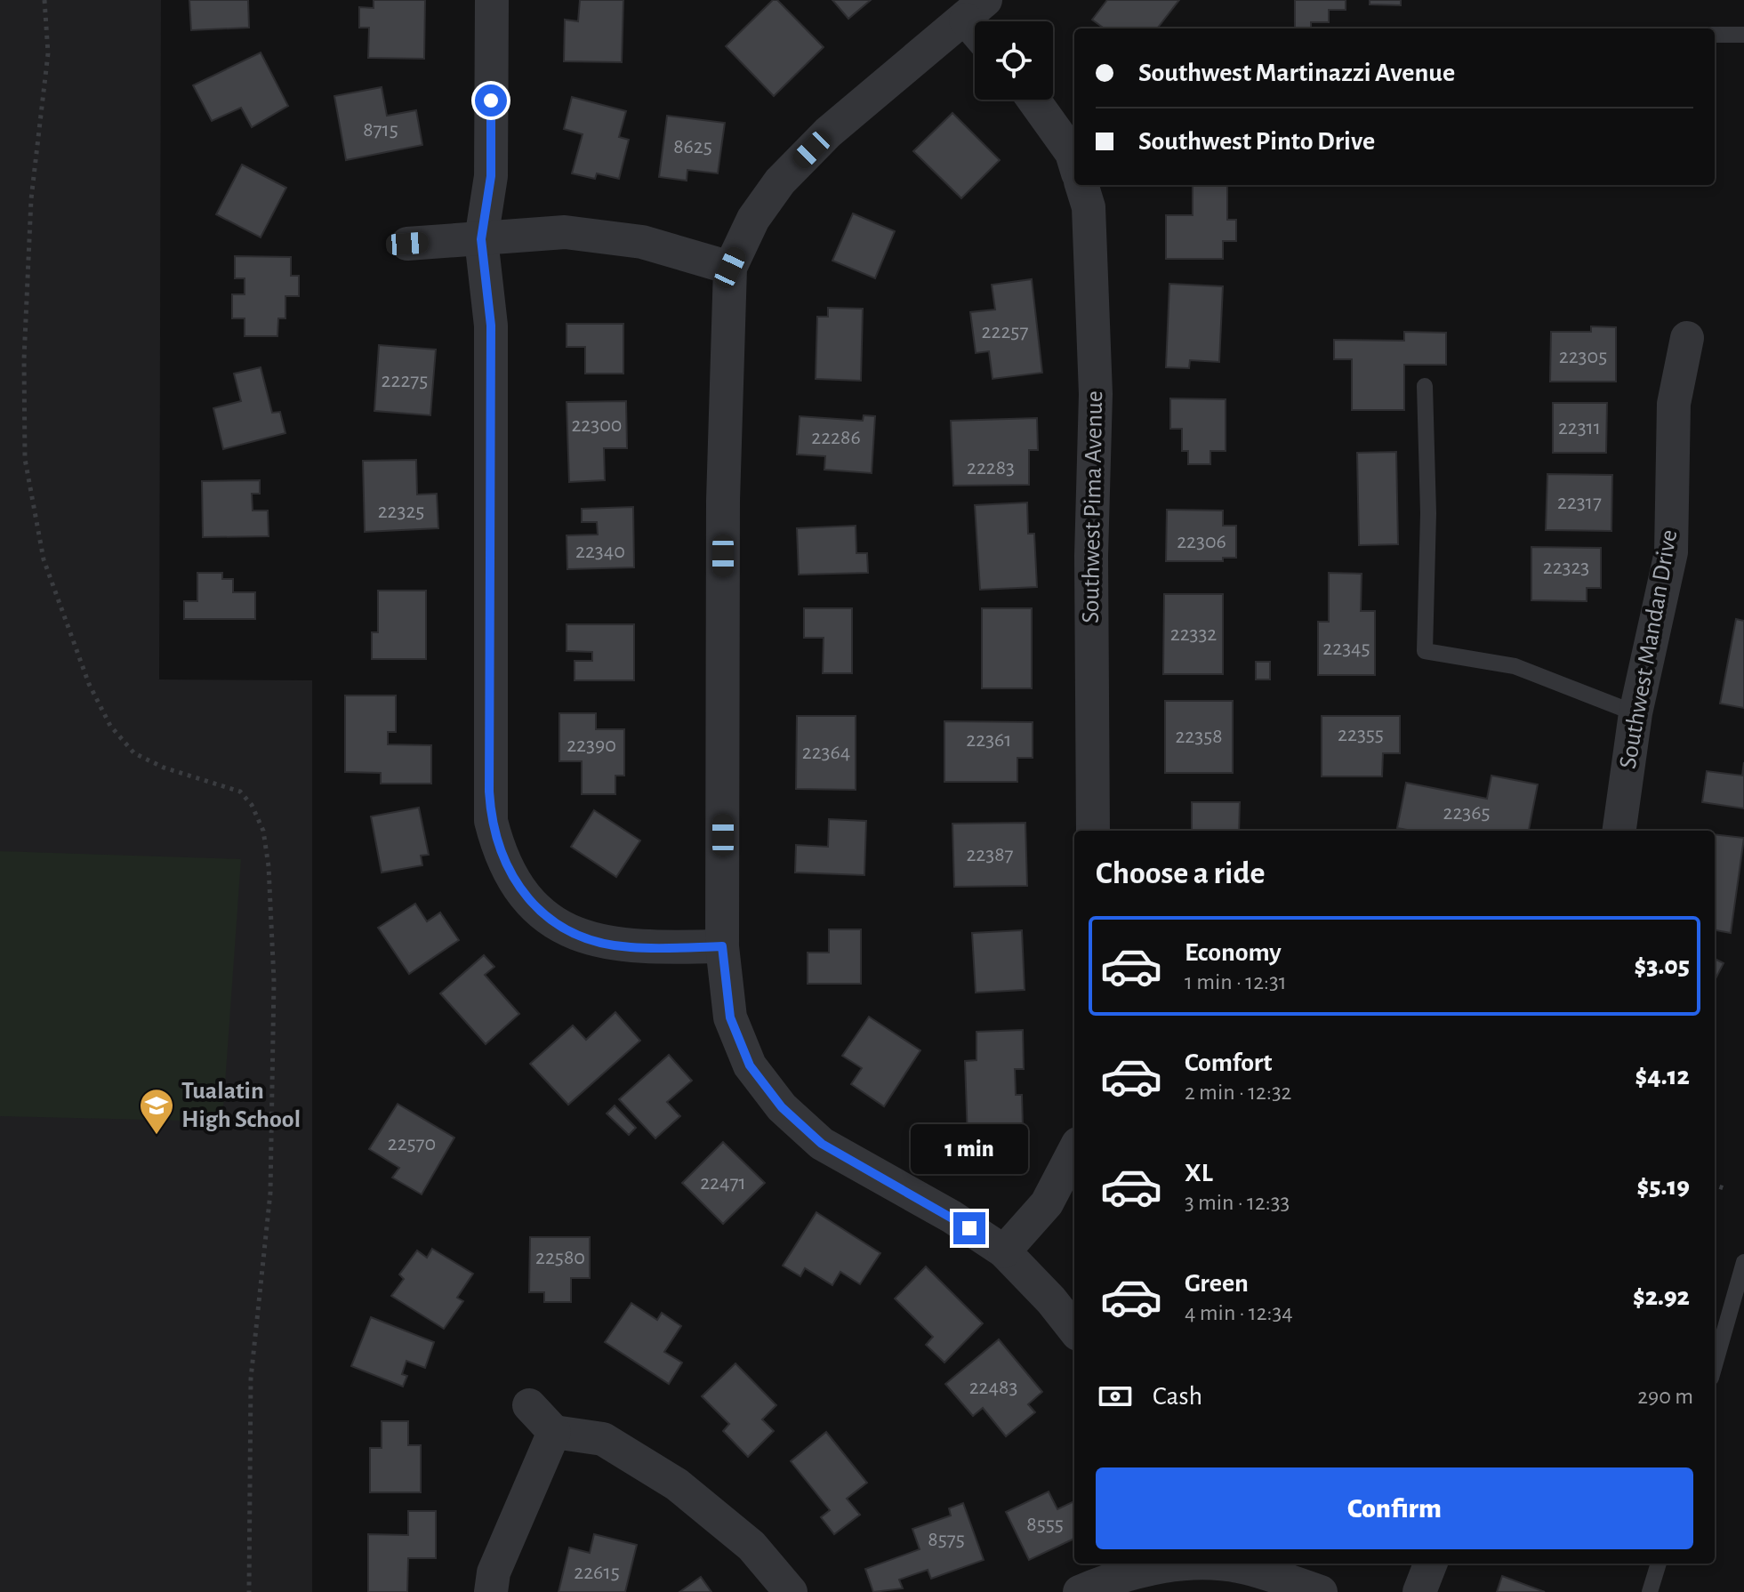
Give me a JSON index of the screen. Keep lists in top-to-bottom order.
{
  "streets": {
    "street": ["Southwest Pima Avenue", "Southwest Mandan Drive"]
  },
  "places": {
    "school or university": ["Tualatin High School"]
  },
  "house_numbers": [
    "8715",
    "8625",
    "22257",
    "22305",
    "22275",
    "22300",
    "22311",
    "22286",
    "22283",
    "22317",
    "22325",
    "22306",
    "22340",
    "22323",
    "22332",
    "22345",
    "22355",
    "22358",
    "22361",
    "22390",
    "22364",
    "22365",
    "22387",
    "22570",
    "22471",
    "22580",
    "22483",
    "8555",
    "8575",
    "22615"
  ],
  "page": {
    "banner": ["Southwest Martinazzi Avenue", "Southwest Pinto Drive"],
    "heading": "Choose a ride",
    "list": [
      {
        "name": "Economy",
        "note": "1 min · 12:31",
        "value": "$3.05"
      },
      {
        "name": "Comfort",
        "note": "2 min · 12:32",
        "value": "$4.12"
      },
      {
        "name": "XL",
        "note": "3 min · 12:33",
        "value": "$5.19"
      },
      {
        "name": "Green",
        "note": "4 min · 12:34",
        "value": "$2.92"
      }
    ],
    "bubble": "1 min",
    "pay": ["Cash", "290 m"],
    "buttons": "Confirm"
  }
}
